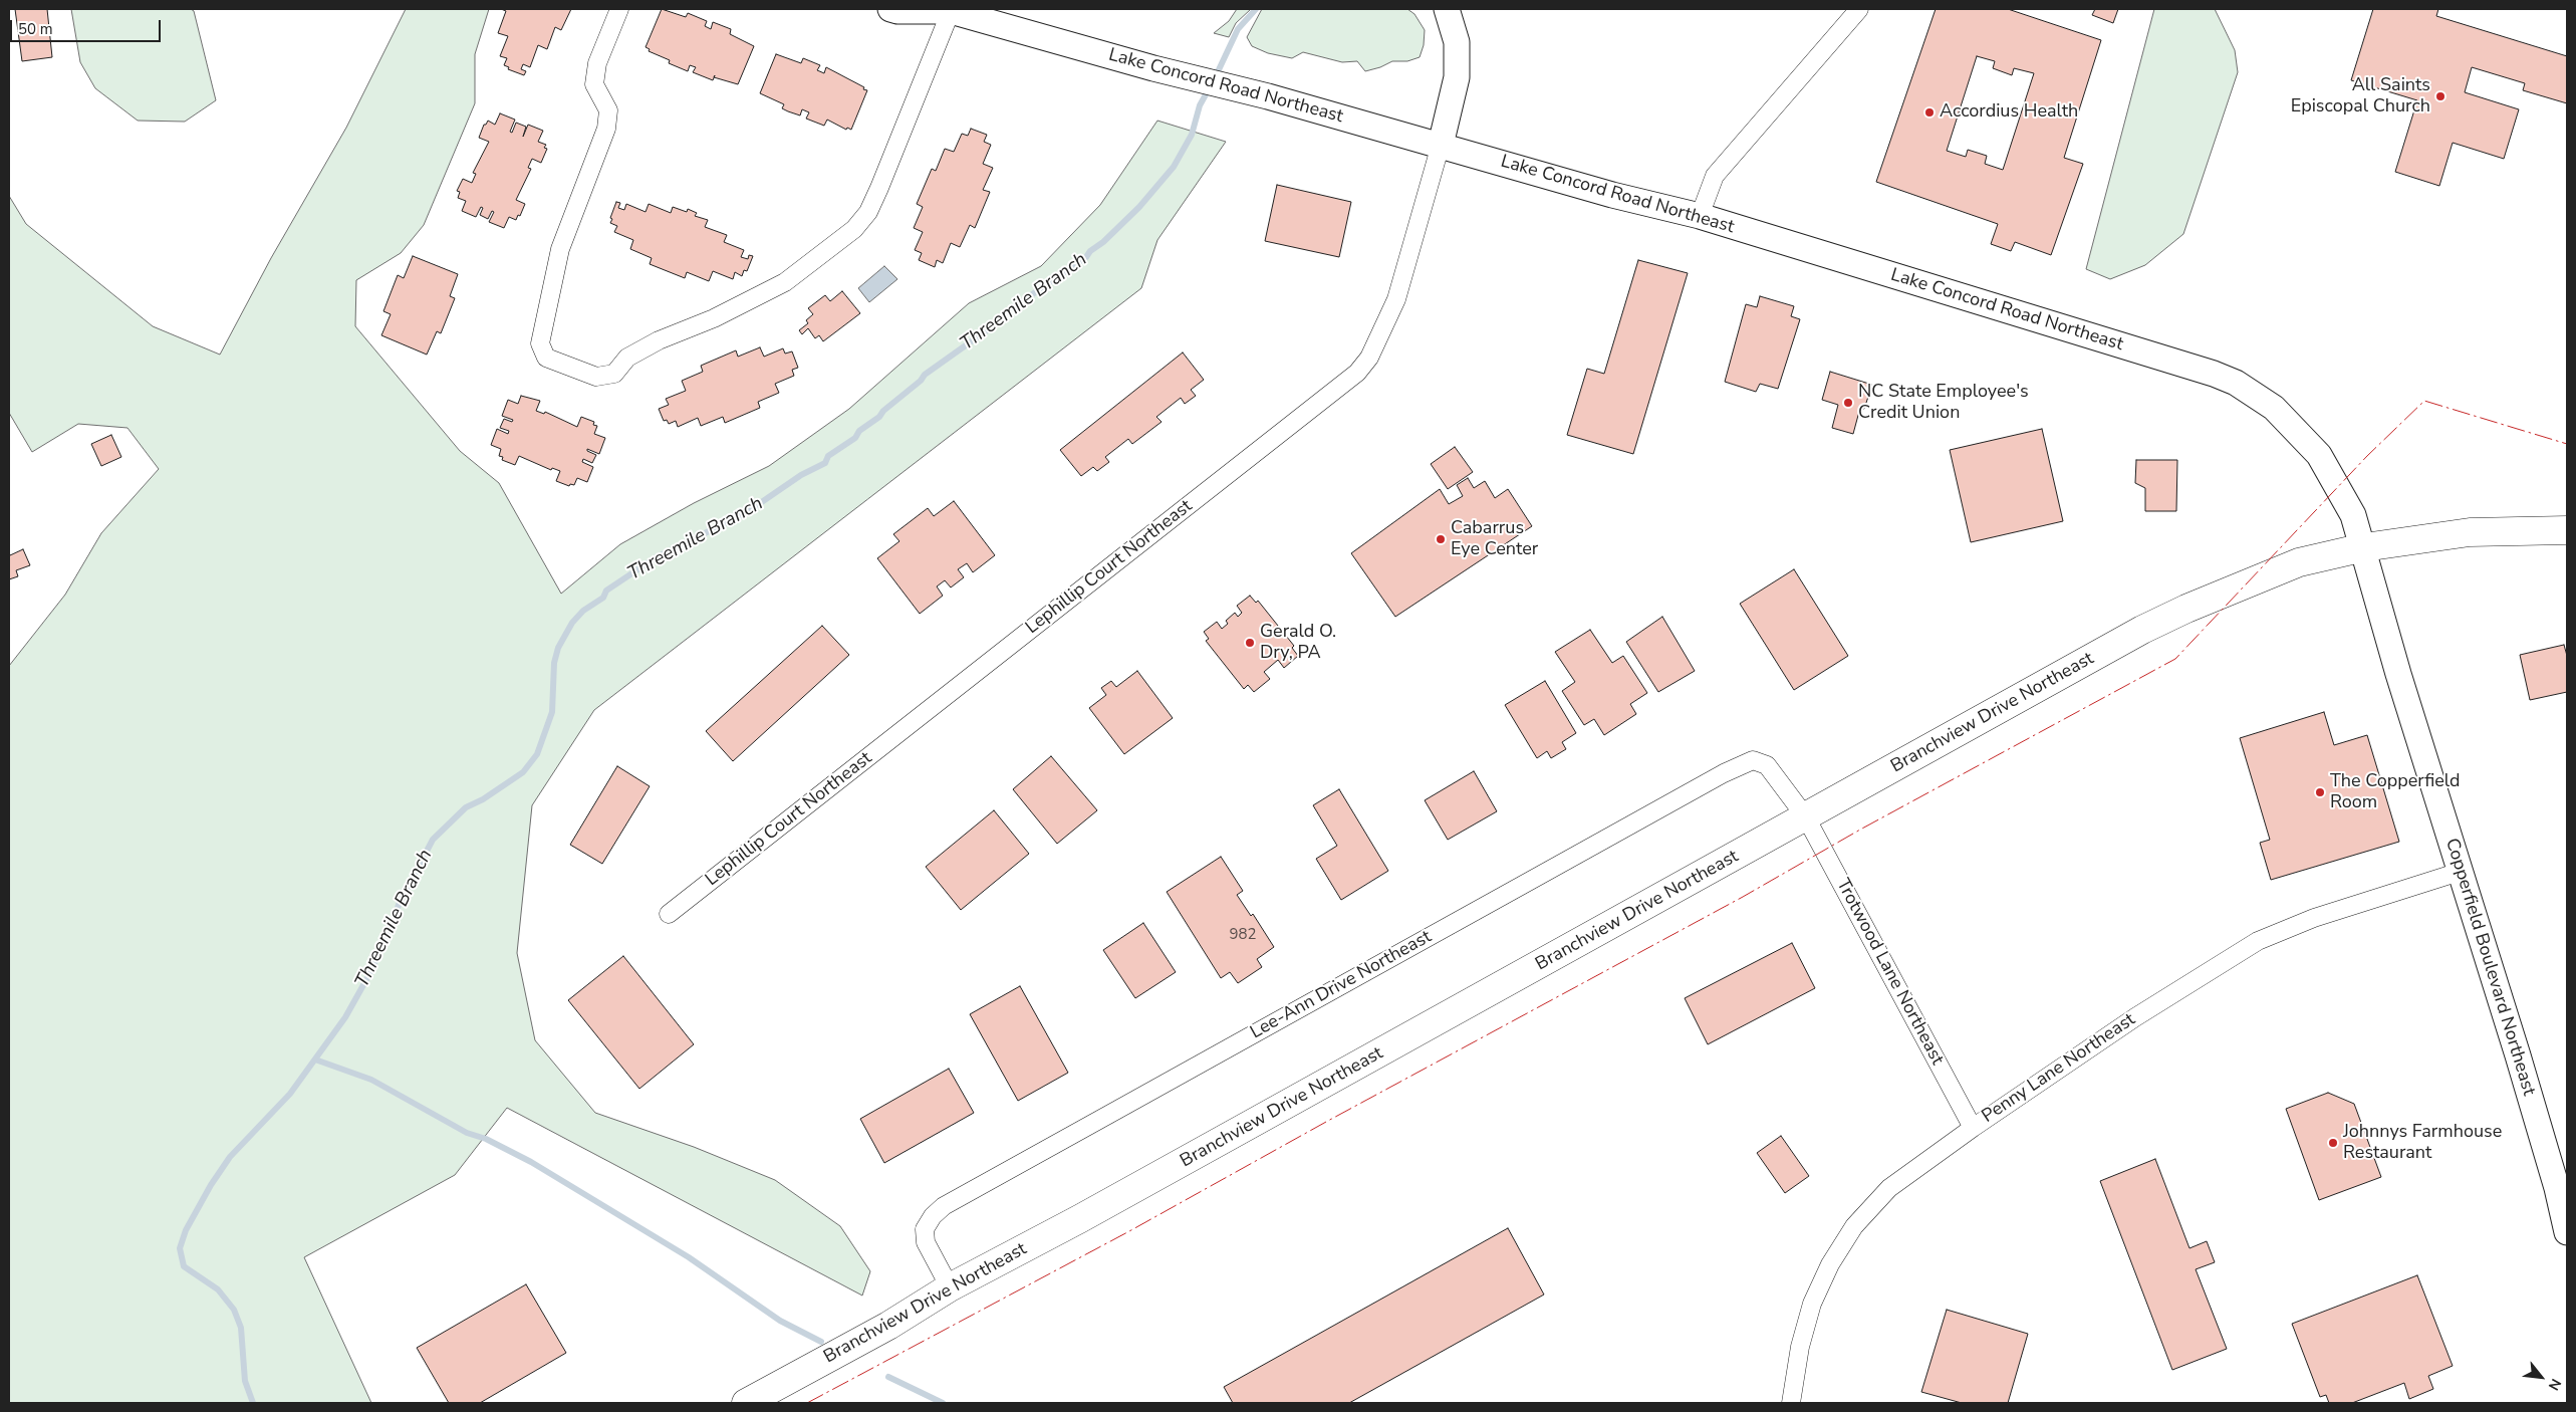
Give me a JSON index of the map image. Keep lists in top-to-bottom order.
{
  "streets": {
    "main road": ["Lake Concord Road Northeast", "Branchview Drive Northeast", "Copperfield Boulevard Northeast"],
    "street": [
      "Lephillip Court Northeast",
      "Trotwood Lane Northeast",
      "Lee-Ann Drive Northeast",
      "Penny Lane Northeast"
    ]
  },
  "crossings": [
    ["Lake Concord Road Northeast", "Lephillip Court Northeast"],
    ["Lake Concord Road Northeast", "Copperfield Boulevard Northeast"],
    ["Branchview Drive Northeast", "Copperfield Boulevard Northeast"],
    ["Branchview Drive Northeast", "Trotwood Lane Northeast"],
    ["Branchview Drive Northeast", "Lee-Ann Drive Northeast"],
    ["Copperfield Boulevard Northeast", "Penny Lane Northeast"],
    ["Trotwood Lane Northeast", "Lee-Ann Drive Northeast"],
    ["Trotwood Lane Northeast", "Penny Lane Northeast"]
  ],
  "water": ["Threemile Branch"],
  "places": [
    "All Saints Episcopal Church",
    "Accordius Health",
    "NC State Employee's Credit Union",
    "Cabarrus Eye Center",
    "Gerald O. Dry, PA",
    "The Copperfield Room",
    "Johnnys Farmhouse Restaurant"
  ],
  "house_numbers": ["982"],
  "scale_bar": "50 m",
  "north": "bottom right"
}
